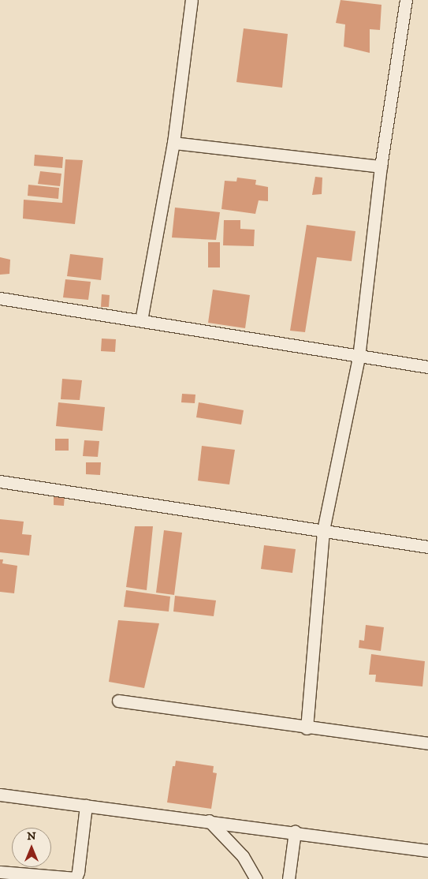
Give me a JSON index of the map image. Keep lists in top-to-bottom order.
{
  "north": "top"
}
